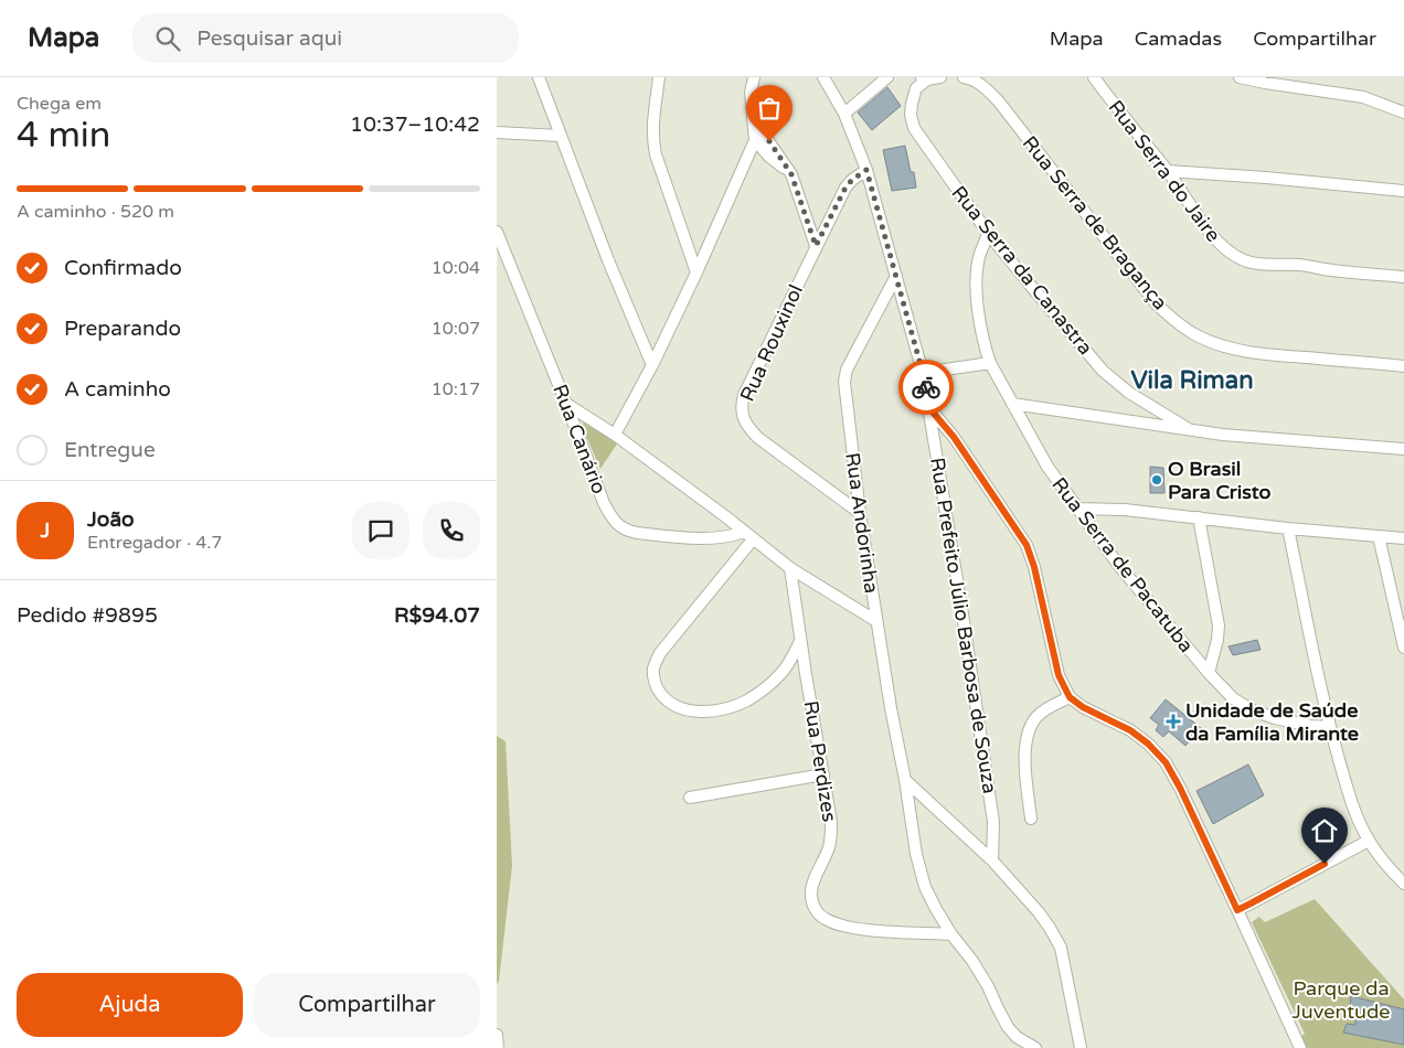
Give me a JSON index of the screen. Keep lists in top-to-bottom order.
{
  "streets": {
    "street": [
      "Rua Serra do Jaire",
      "Rua Serra de Bragança",
      "Rua Serra da Canastra",
      "Rua Rouxinol",
      "Rua Canário",
      "Rua Andorinha",
      "Rua Serra de Pacatuba",
      "Rua Prefeito Júlio Barbosa de Souza",
      "Rua Perdizes"
    ]
  },
  "crossings": [
    ["Rua Serra da Canastra", "Rua Serra de Pacatuba"],
    ["Rua Rouxinol", "Rua Andorinha"],
    ["Rua Rouxinol", "Rua Prefeito Júlio Barbosa de Souza"],
    ["Rua Andorinha", "Rua Prefeito Júlio Barbosa de Souza"],
    ["Rua Andorinha", "Rua Perdizes"]
  ],
  "districts": ["Vila Riman"],
  "parks": ["Parque da Juventude"],
  "places": {
    "other": ["O Brasil Para Cristo"],
    "health": ["Unidade de Saúde da Família Mirante"]
  },
  "page": {
    "header": "Mapa",
    "search": "Pesquisar aqui",
    "nav": ["Mapa", "Camadas", "Compartilhar"],
    "heading": ["4 min", "Chega em", "10:37–10:42"],
    "panel": [
      "João",
      "Entregador · 4.7",
      "Pedido #9895",
      "R$94.07"
    ],
    "bar": "A caminho · 520 m",
    "list": [
      ["Confirmado", "10:04"],
      ["Preparando", "10:07"],
      ["A caminho", "10:17"],
      "Entregue"
    ],
    "round": "J",
    "buttons": ["Ajuda", "Compartilhar"]
  }
}
